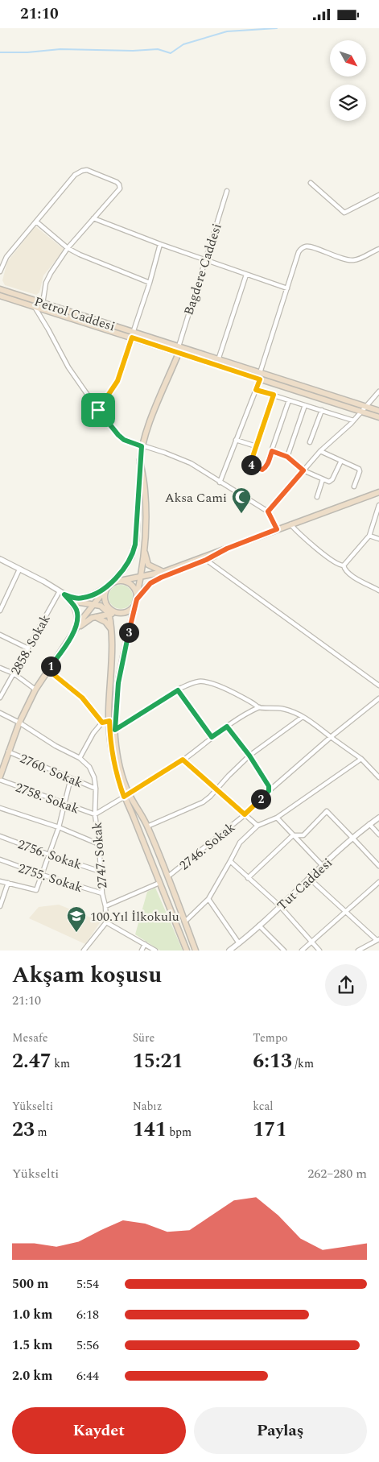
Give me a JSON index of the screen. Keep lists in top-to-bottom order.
{
  "streets": {
    "main road": ["Petrol Caddesi"],
    "street": [
      "Bagdere Caddesi",
      "2858. Sokak",
      "2760. Sokak",
      "2758. Sokak",
      "2746. Sokak",
      "2756. Sokak",
      "2747. Sokak",
      "2755. Sokak",
      "Tut Caddesi"
    ]
  },
  "crossings": [
    ["Bagdere Caddesi", "Petrol Caddesi"],
    ["2760. Sokak", "2747. Sokak"],
    ["2758. Sokak", "2747. Sokak"],
    ["2756. Sokak", "2747. Sokak"],
    ["2747. Sokak", "2755. Sokak"]
  ],
  "places": {
    "mosque": ["Aksa Cami"],
    "school or university": ["100.Yıl İlkokulu"]
  },
  "north": "bottom right",
  "page": {
    "status": "21:10",
    "pins": [
      "4",
      "3",
      "1",
      "2"
    ],
    "heading": ["Akşam koşusu", "21:10"],
    "stats": [
      ["Mesafe", "2.47 km"],
      ["Süre", "15:21"],
      ["Tempo", "6:13 /km"],
      ["Yükselti", "23 m"],
      ["Nabız", "141 bpm"],
      ["kcal", "171"]
    ],
    "chart": ["Yükselti", "262–280 m"],
    "list": [
      {
        "name": "500 m",
        "note": "5:54"
      },
      {
        "name": "1.0 km",
        "note": "6:18"
      },
      {
        "name": "1.5 km",
        "note": "5:56"
      },
      {
        "name": "2.0 km",
        "note": "6:44"
      }
    ],
    "buttons": ["Kaydet", "Paylaş"]
  }
}
